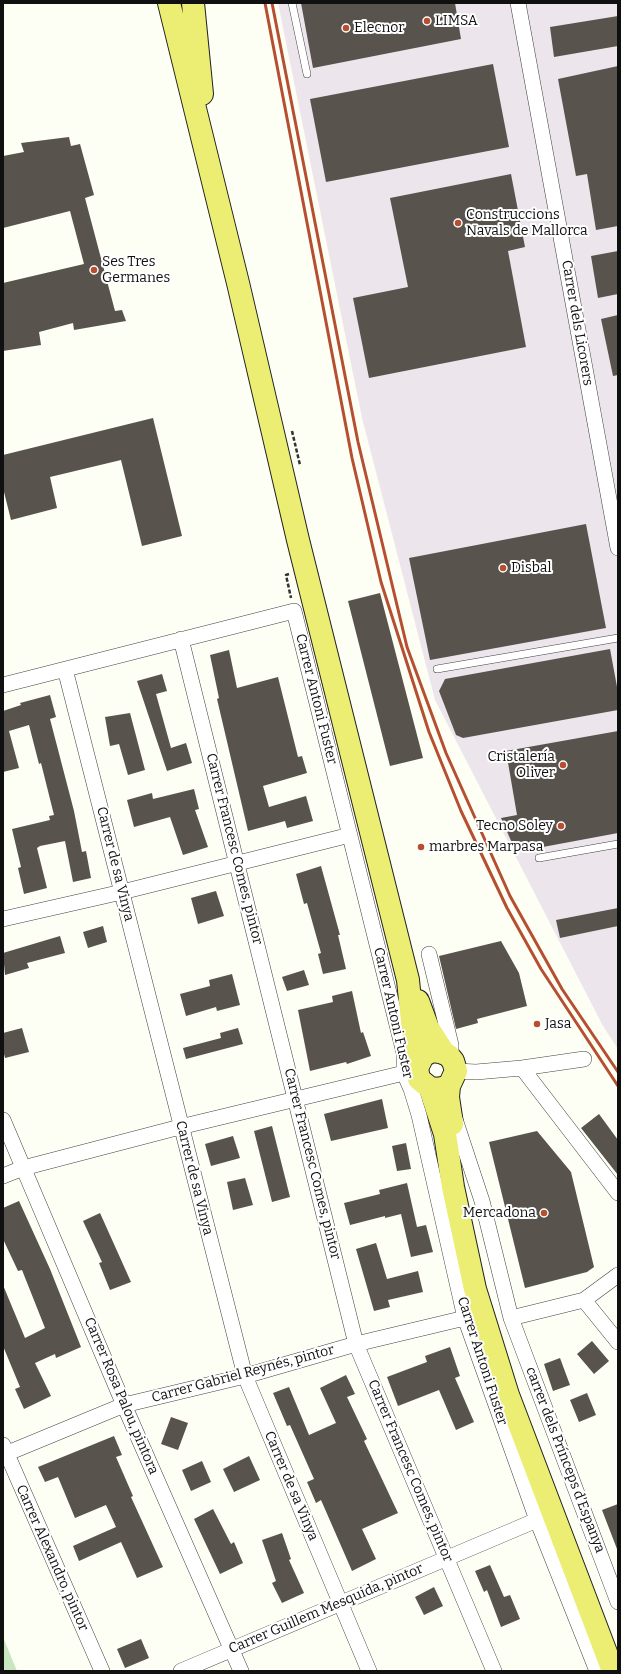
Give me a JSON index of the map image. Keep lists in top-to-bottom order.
{
  "streets": {
    "street": [
      "Carrer dels Licorers",
      "Carrer Antoni Fuster",
      "Carrer Francesc Comes, pintor",
      "Carrer de sa Vinya",
      "Carrer Gabriel Reynés, pintor",
      "Carrer Rosa Palou, pintora",
      "carrer dels Prínceps d'Espanya",
      "Carrer Alexandro, pintor",
      "Carrer Guillem Mesquida, pintor"
    ]
  },
  "crossings": [
    ["Carrer Antoni Fuster", "Carrer Francesc Comes, pintor"],
    ["Carrer Antoni Fuster", "Carrer de sa Vinya"],
    ["Carrer Antoni Fuster", "Carrer Gabriel Reynés, pintor"],
    ["Carrer Antoni Fuster", "Carrer Guillem Mesquida, pintor"],
    ["Carrer Francesc Comes, pintor", "Carrer Gabriel Reynés, pintor"],
    ["Carrer Francesc Comes, pintor", "Carrer Guillem Mesquida, pintor"],
    ["Carrer de sa Vinya", "Carrer Gabriel Reynés, pintor"],
    ["Carrer de sa Vinya", "Carrer Guillem Mesquida, pintor"],
    ["Carrer Gabriel Reynés, pintor", "Carrer Rosa Palou, pintora"],
    ["Carrer Gabriel Reynés, pintor", "Carrer Alexandro, pintor"],
    ["Carrer Rosa Palou, pintora", "Carrer Guillem Mesquida, pintor"]
  ],
  "places": [
    "LIMSA",
    "Elecnor",
    "Construccions Navals de Mallorca",
    "Ses Tres Germanes",
    "Disbal",
    "Cristalería Oliver",
    "Tecno Soley",
    "marbres Marpasa",
    "Jasa",
    "Mercadona"
  ]
}
